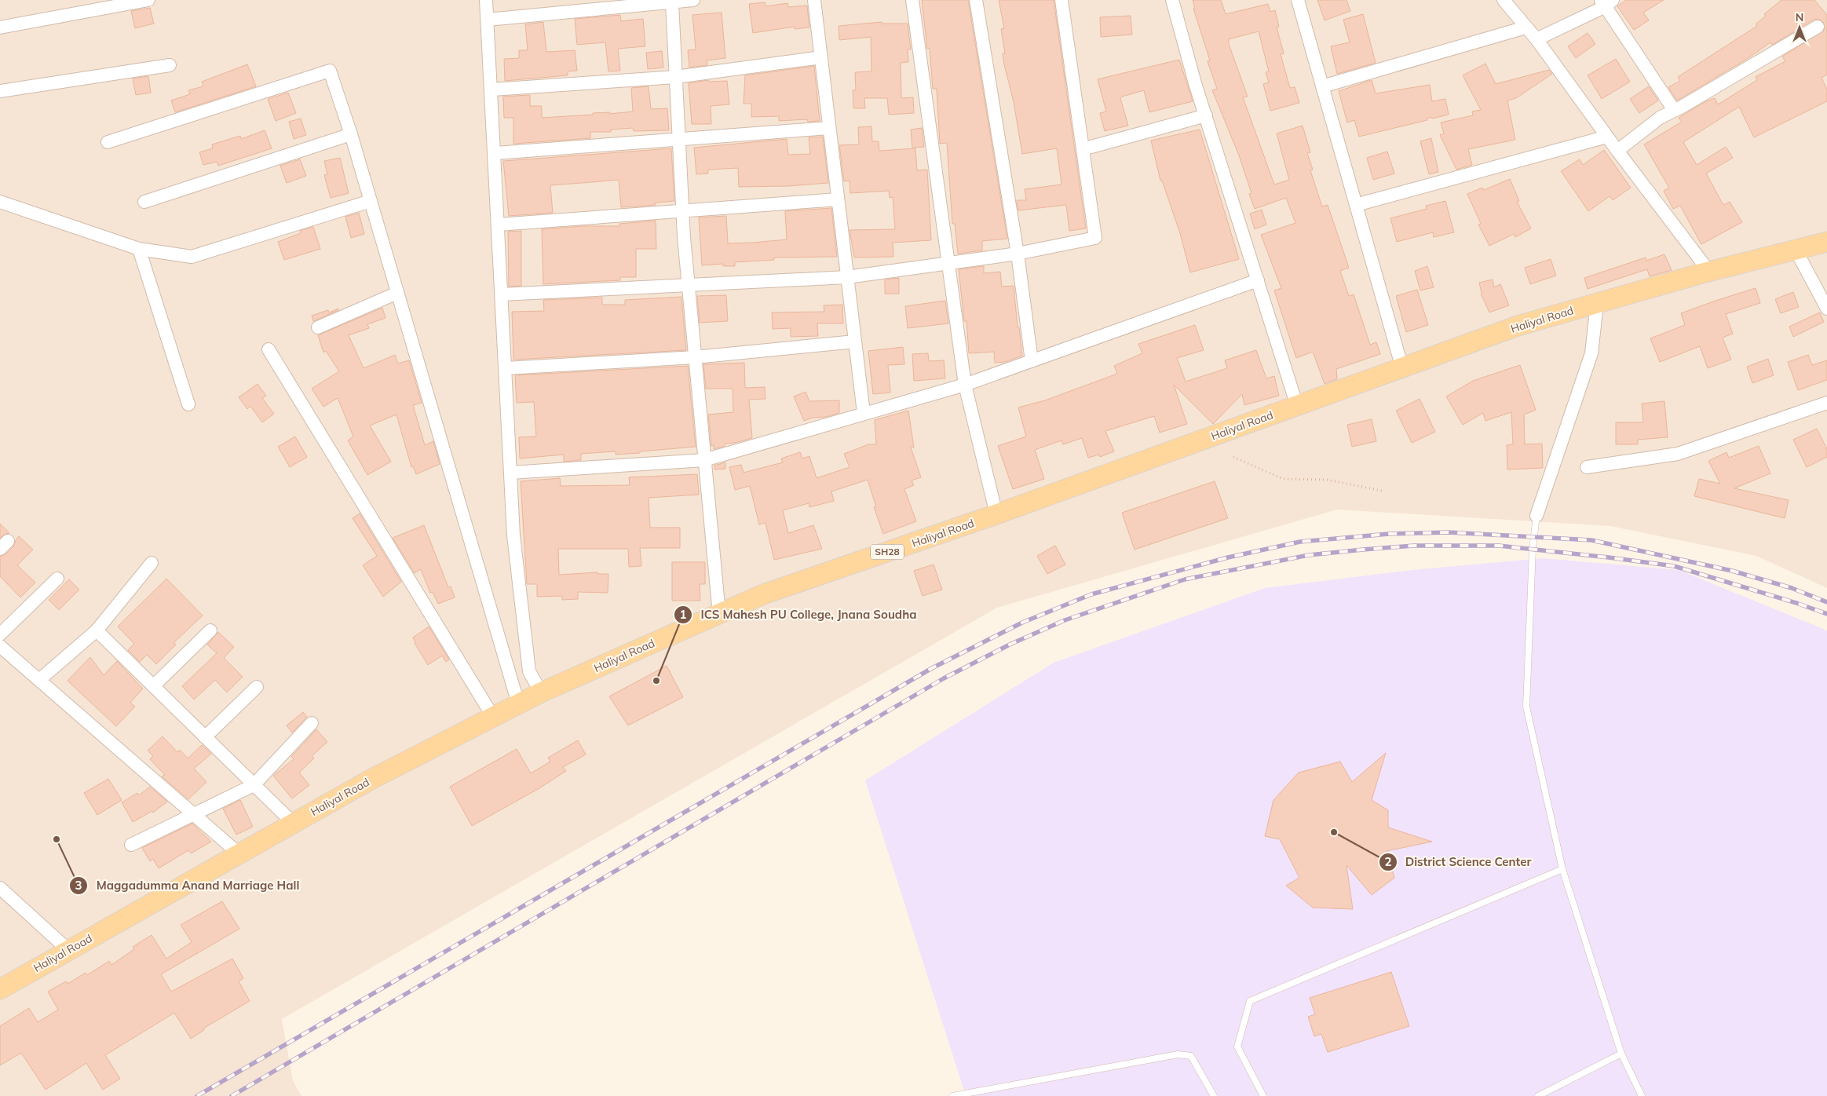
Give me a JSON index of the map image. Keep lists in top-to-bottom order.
{
  "streets": {
    "main road": ["Haliyal Road", "SH28"]
  },
  "places": ["ICS Mahesh PU College, Jnana Soudha", "District Science Center", "Maggadumma Anand Marriage Hall"],
  "north": "top"
}
